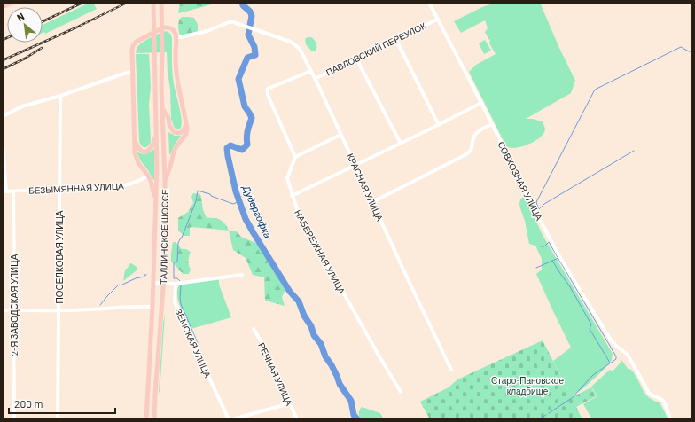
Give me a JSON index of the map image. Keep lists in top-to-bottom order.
{
  "streets": {
    "main road": ["ТАЛЛИНСКОЕ ШОССЕ"],
    "street": [
      "ПАВЛОВСКИЙ ПЕРЕУЛОК",
      "СОВХОЗНАЯ УЛИЦА",
      "КРАСНАЯ УЛИЦА",
      "БЕЗЫМЯННАЯ УЛИЦА",
      "НАБЕРЕЖНАЯ УЛИЦА",
      "ПОСЕЛКОВАЯ УЛИЦА",
      "2-Я ЗАВОДСКАЯ УЛИЦА",
      "ЗЕМСКАЯ УЛИЦА",
      "РЕЧНАЯ УЛИЦА"
    ]
  },
  "crossings": [
    ["ПАВЛОВСКИЙ ПЕРЕУЛОК", "СОВХОЗНАЯ УЛИЦА"],
    ["ПАВЛОВСКИЙ ПЕРЕУЛОК", "КРАСНАЯ УЛИЦА"],
    ["БЕЗЫМЯННАЯ УЛИЦА", "ПОСЕЛКОВАЯ УЛИЦА"],
    ["БЕЗЫМЯННАЯ УЛИЦА", "2-Я ЗАВОДСКАЯ УЛИЦА"]
  ],
  "water": ["Дудергофка"],
  "parks": ["Старо-Пановское кладбище"],
  "scale_bar": "200 m",
  "north": "top left"
}
